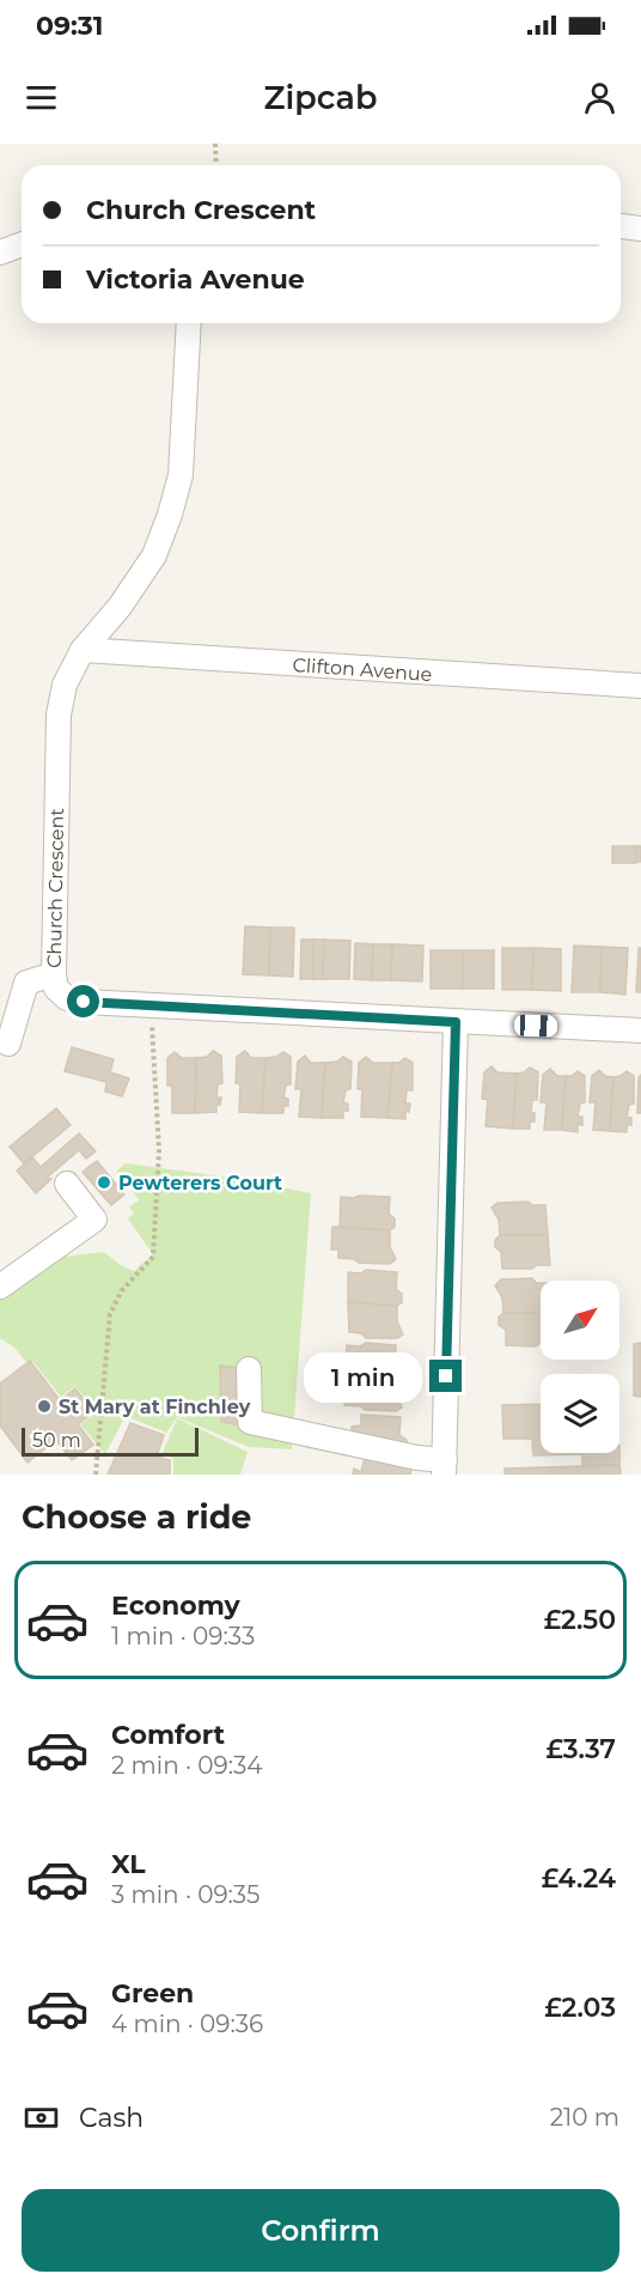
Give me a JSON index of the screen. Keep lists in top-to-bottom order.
{
  "streets": {
    "street": ["Clifton Avenue", "Church Crescent"]
  },
  "crossings": [
    ["Clifton Avenue", "Church Crescent"]
  ],
  "places": ["Pewterers Court", "St Mary at Finchley"],
  "scale_bar": "50 m",
  "north": "top right",
  "page": {
    "status": "09:31",
    "header": "Zipcab",
    "banner": ["Church Crescent", "Victoria Avenue"],
    "bubble": "1 min",
    "scale": "50 m",
    "heading": "Choose a ride",
    "list": [
      {
        "name": "Economy",
        "note": "1 min · 09:33",
        "value": "£2.50"
      },
      {
        "name": "Comfort",
        "note": "2 min · 09:34",
        "value": "£3.37"
      },
      {
        "name": "XL",
        "note": "3 min · 09:35",
        "value": "£4.24"
      },
      {
        "name": "Green",
        "note": "4 min · 09:36",
        "value": "£2.03"
      }
    ],
    "pay": ["Cash", "210 m"],
    "buttons": "Confirm"
  }
}
